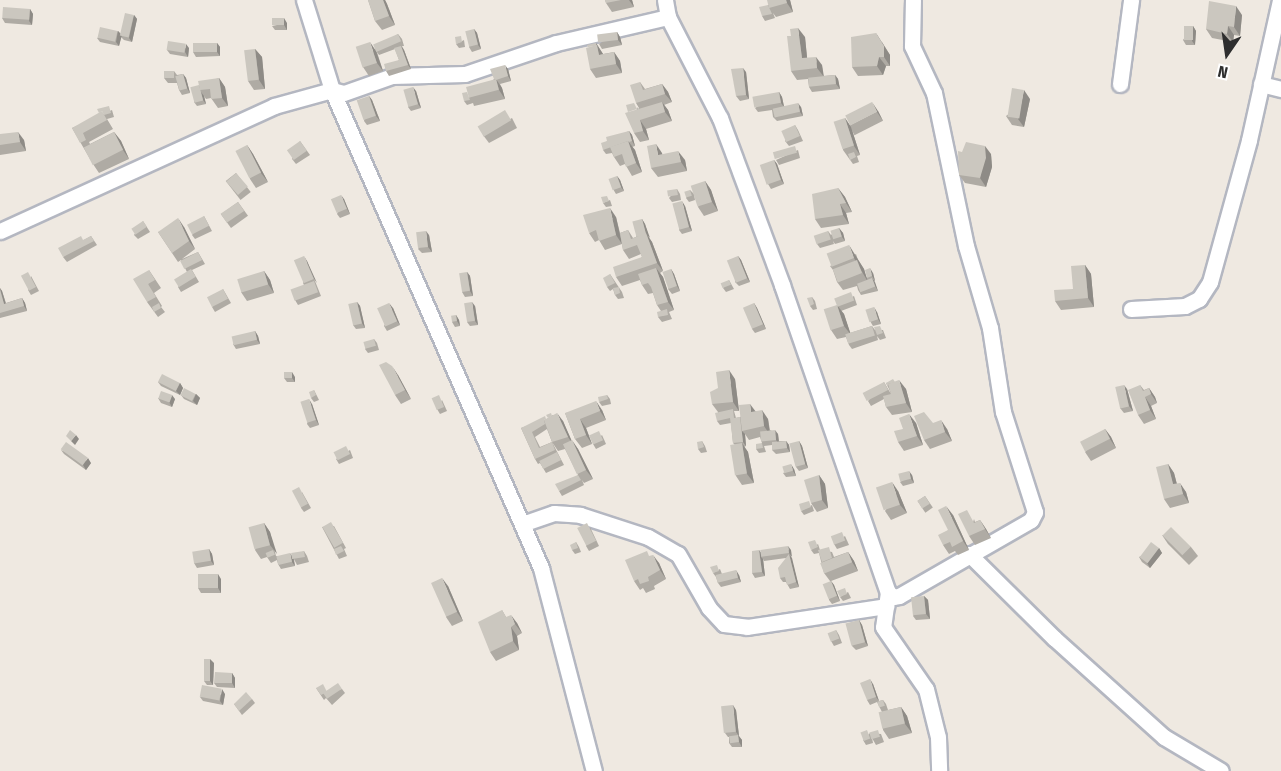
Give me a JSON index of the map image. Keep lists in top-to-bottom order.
{
  "north": "bottom"
}
